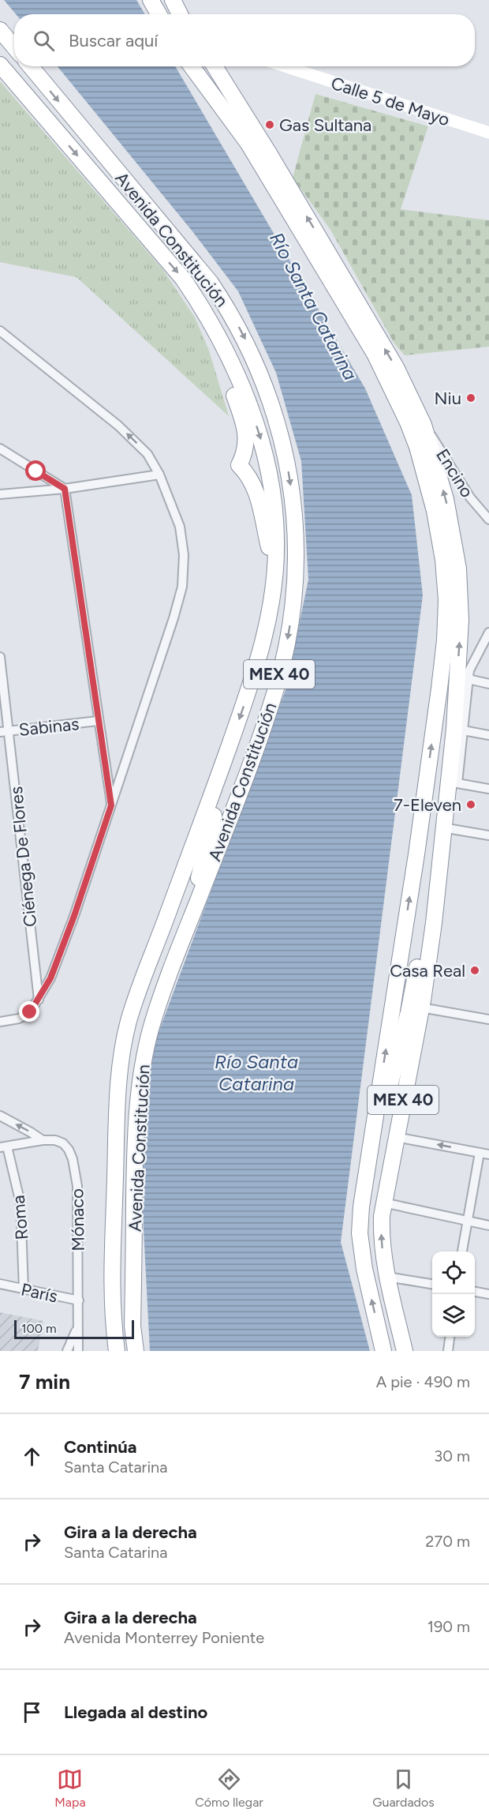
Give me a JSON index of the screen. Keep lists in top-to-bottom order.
{
  "streets": {
    "highway": ["Avenida Constitución", "MEX 40"],
    "street": [
      "Calle 5 de Mayo",
      "Encino",
      "Sabinas",
      "Ciénega De Flores",
      "Roma",
      "Mónaco",
      "París"
    ]
  },
  "crossings": [
    ["Encino", "MEX 40"],
    ["Sabinas", "Ciénega De Flores"],
    ["Roma", "París"],
    ["Mónaco", "París"]
  ],
  "water": ["Río Santa Catarina"],
  "places": [
    "Gas Sultana",
    "Niu",
    "7-Eleven",
    "Casa Real"
  ],
  "scale_bar": "100 m",
  "page": {
    "search": "Buscar aquí",
    "scale": "100 m",
    "heading": ["7 min", "A pie · 490 m"],
    "list": [
      ["Continúa", "Santa Catarina", "30 m"],
      ["Gira a la derecha", "Santa Catarina", "270 m"],
      ["Gira a la derecha", "Avenida Monterrey Poniente", "190 m"],
      "Llegada al destino"
    ],
    "nav": ["Mapa", "Cómo llegar", "Guardados"]
  }
}
